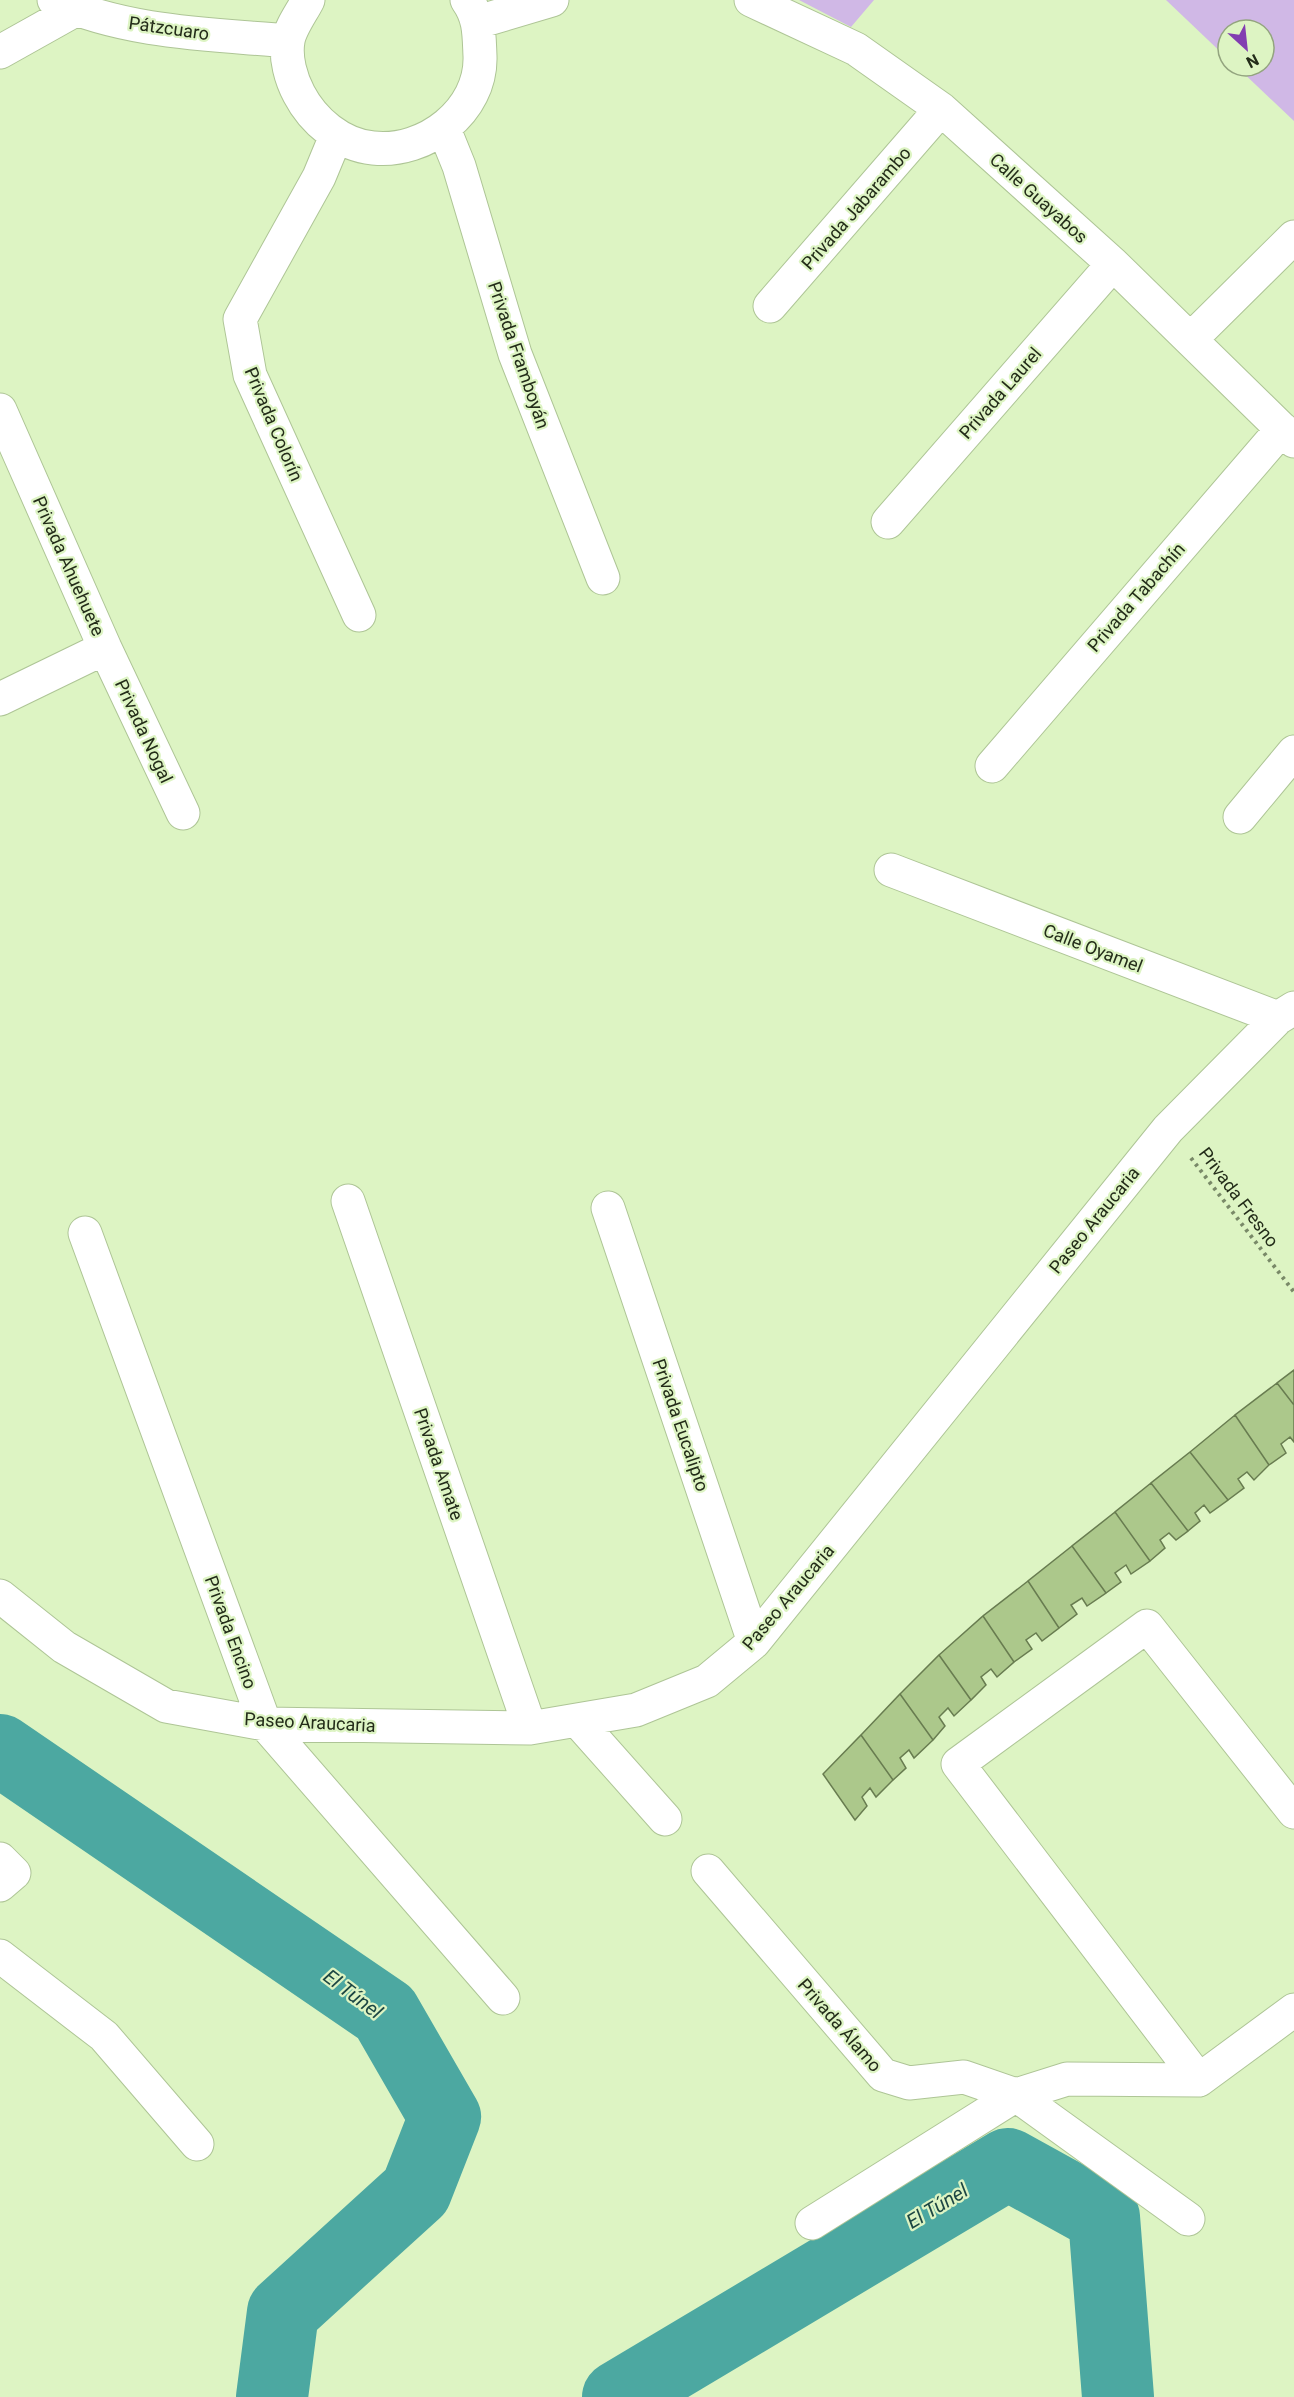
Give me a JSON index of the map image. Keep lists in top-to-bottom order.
{
  "streets": {
    "street": [
      "Pátzcuaro",
      "Calle Guayabos",
      "Privada Jabarambo",
      "Privada Framboyán",
      "Privada Laurel",
      "Privada Colorín",
      "Privada Ahuehuete",
      "Privada Tabachín",
      "Privada Nogal",
      "Calle Oyamel",
      "Paseo Araucaria",
      "Privada Eucalipto",
      "Privada Amate",
      "Privada Encino",
      "Privada Álamo"
    ],
    "path": ["Privada Fresno"]
  },
  "crossings": [
    ["Calle Guayabos", "Privada Jabarambo"],
    ["Calle Guayabos", "Privada Laurel"],
    ["Calle Guayabos", "Privada Tabachín"],
    ["Privada Ahuehuete", "Privada Nogal"],
    ["Calle Oyamel", "Paseo Araucaria"],
    ["Paseo Araucaria", "Privada Eucalipto"],
    ["Paseo Araucaria", "Privada Amate"],
    ["Paseo Araucaria", "Privada Encino"]
  ],
  "water": ["El Túnel"],
  "north": "bottom right"
}
